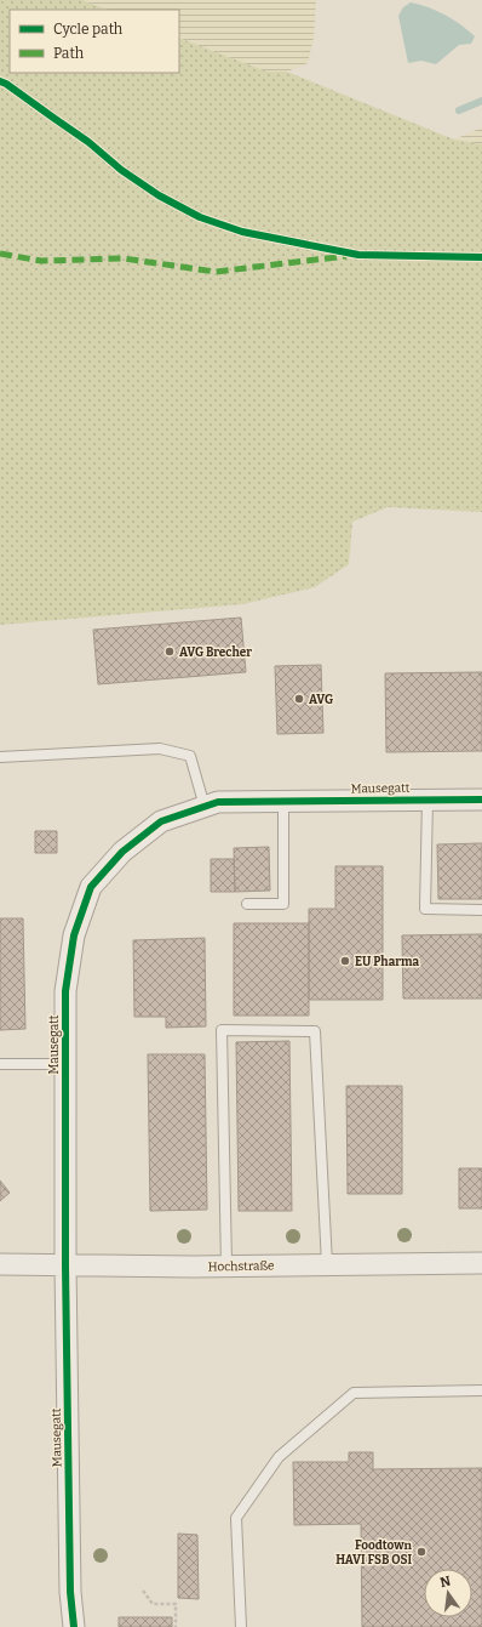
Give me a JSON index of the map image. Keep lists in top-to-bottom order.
{
  "streets": {
    "street": ["Mausegatt", "Hochstraße"]
  },
  "crossings": [
    ["Mausegatt", "Hochstraße"]
  ],
  "places": [
    "AVG Brecher",
    "AVG",
    "EU Pharma",
    "Foodtown HAVI FSB OSI"
  ],
  "legend": ["Cycle path", "Path"],
  "north": "top"
}
